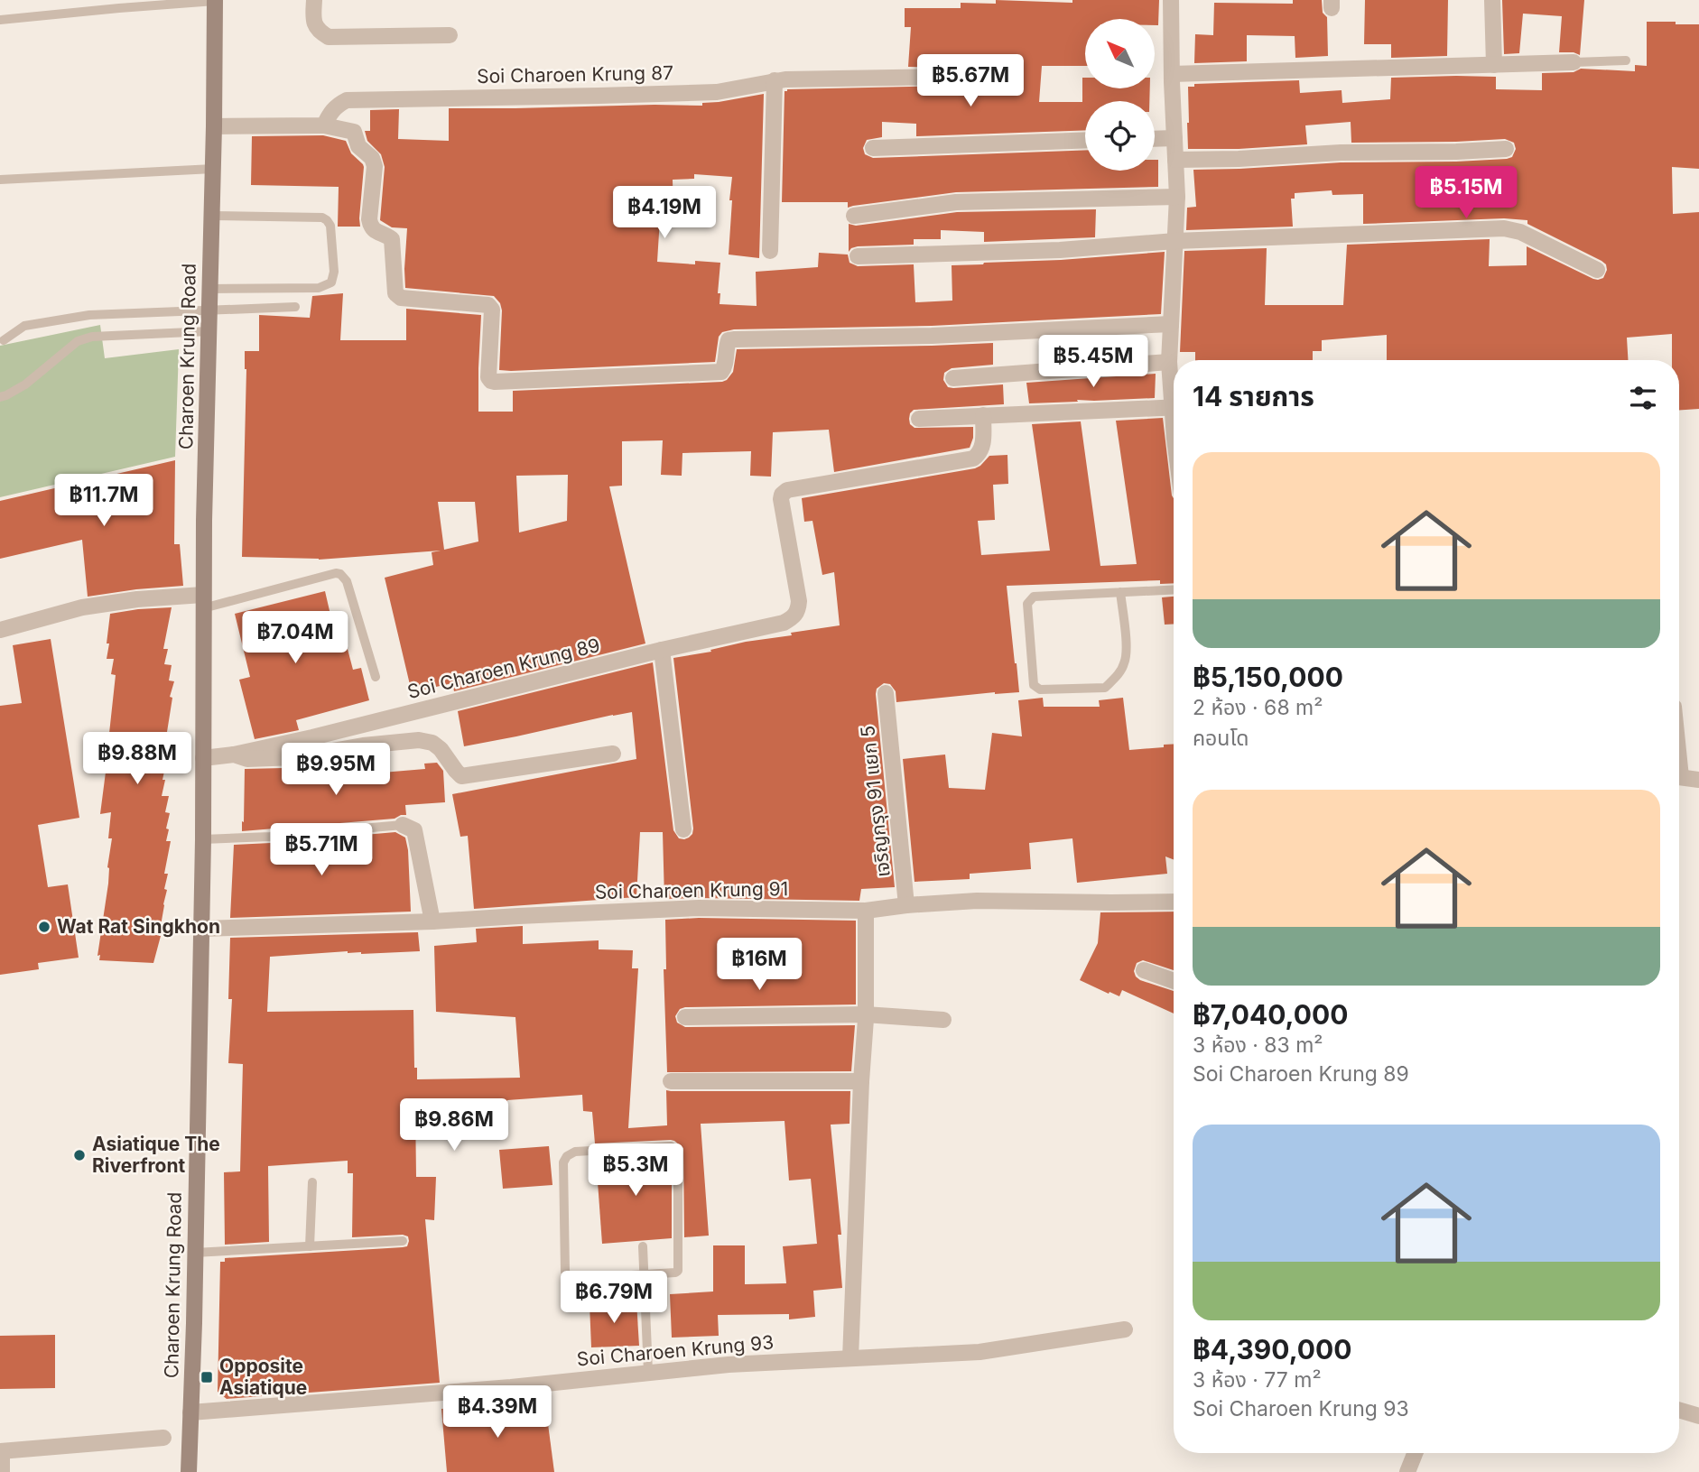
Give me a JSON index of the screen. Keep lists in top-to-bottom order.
{
  "streets": {
    "main road": ["Charoen Krung Road"],
    "street": [
      "Soi Charoen Krung 87",
      "Soi Charoen Krung 89",
      "เจริญกรุง 91 แยก 5",
      "Soi Charoen Krung 91",
      "Soi Charoen Krung 93"
    ]
  },
  "crossings": [
    ["Charoen Krung Road", "Soi Charoen Krung 91"],
    ["Charoen Krung Road", "Soi Charoen Krung 93"],
    ["เจริญกรุง 91 แยก 5", "Soi Charoen Krung 91"]
  ],
  "places": {
    "other": ["Wat Rat Singkhon", "Asiatique The Riverfront"],
    "transit": ["Opposite Asiatique"]
  },
  "north": "top left",
  "page": {
    "price": [
      "฿5.67M",
      "฿5.15M",
      "฿4.19M",
      "฿5.45M",
      "฿11.7M",
      "฿7.04M",
      "฿9.88M",
      "฿9.95M",
      "฿5.71M",
      "฿16M",
      "฿9.86M",
      "฿5.3M",
      "฿6.79M",
      "฿4.39M"
    ],
    "heading": "14 รายการ",
    "list": [
      {
        "name": "฿5,150,000",
        "note": "2 ห้อง · 68 m² · คอนโด"
      },
      {
        "name": "฿7,040,000",
        "note": "3 ห้อง · 83 m² · Soi Charoen Krung 89"
      },
      {
        "name": "฿4,390,000",
        "note": "3 ห้อง · 77 m² · Soi Charoen Krung 93"
      }
    ]
  }
}
